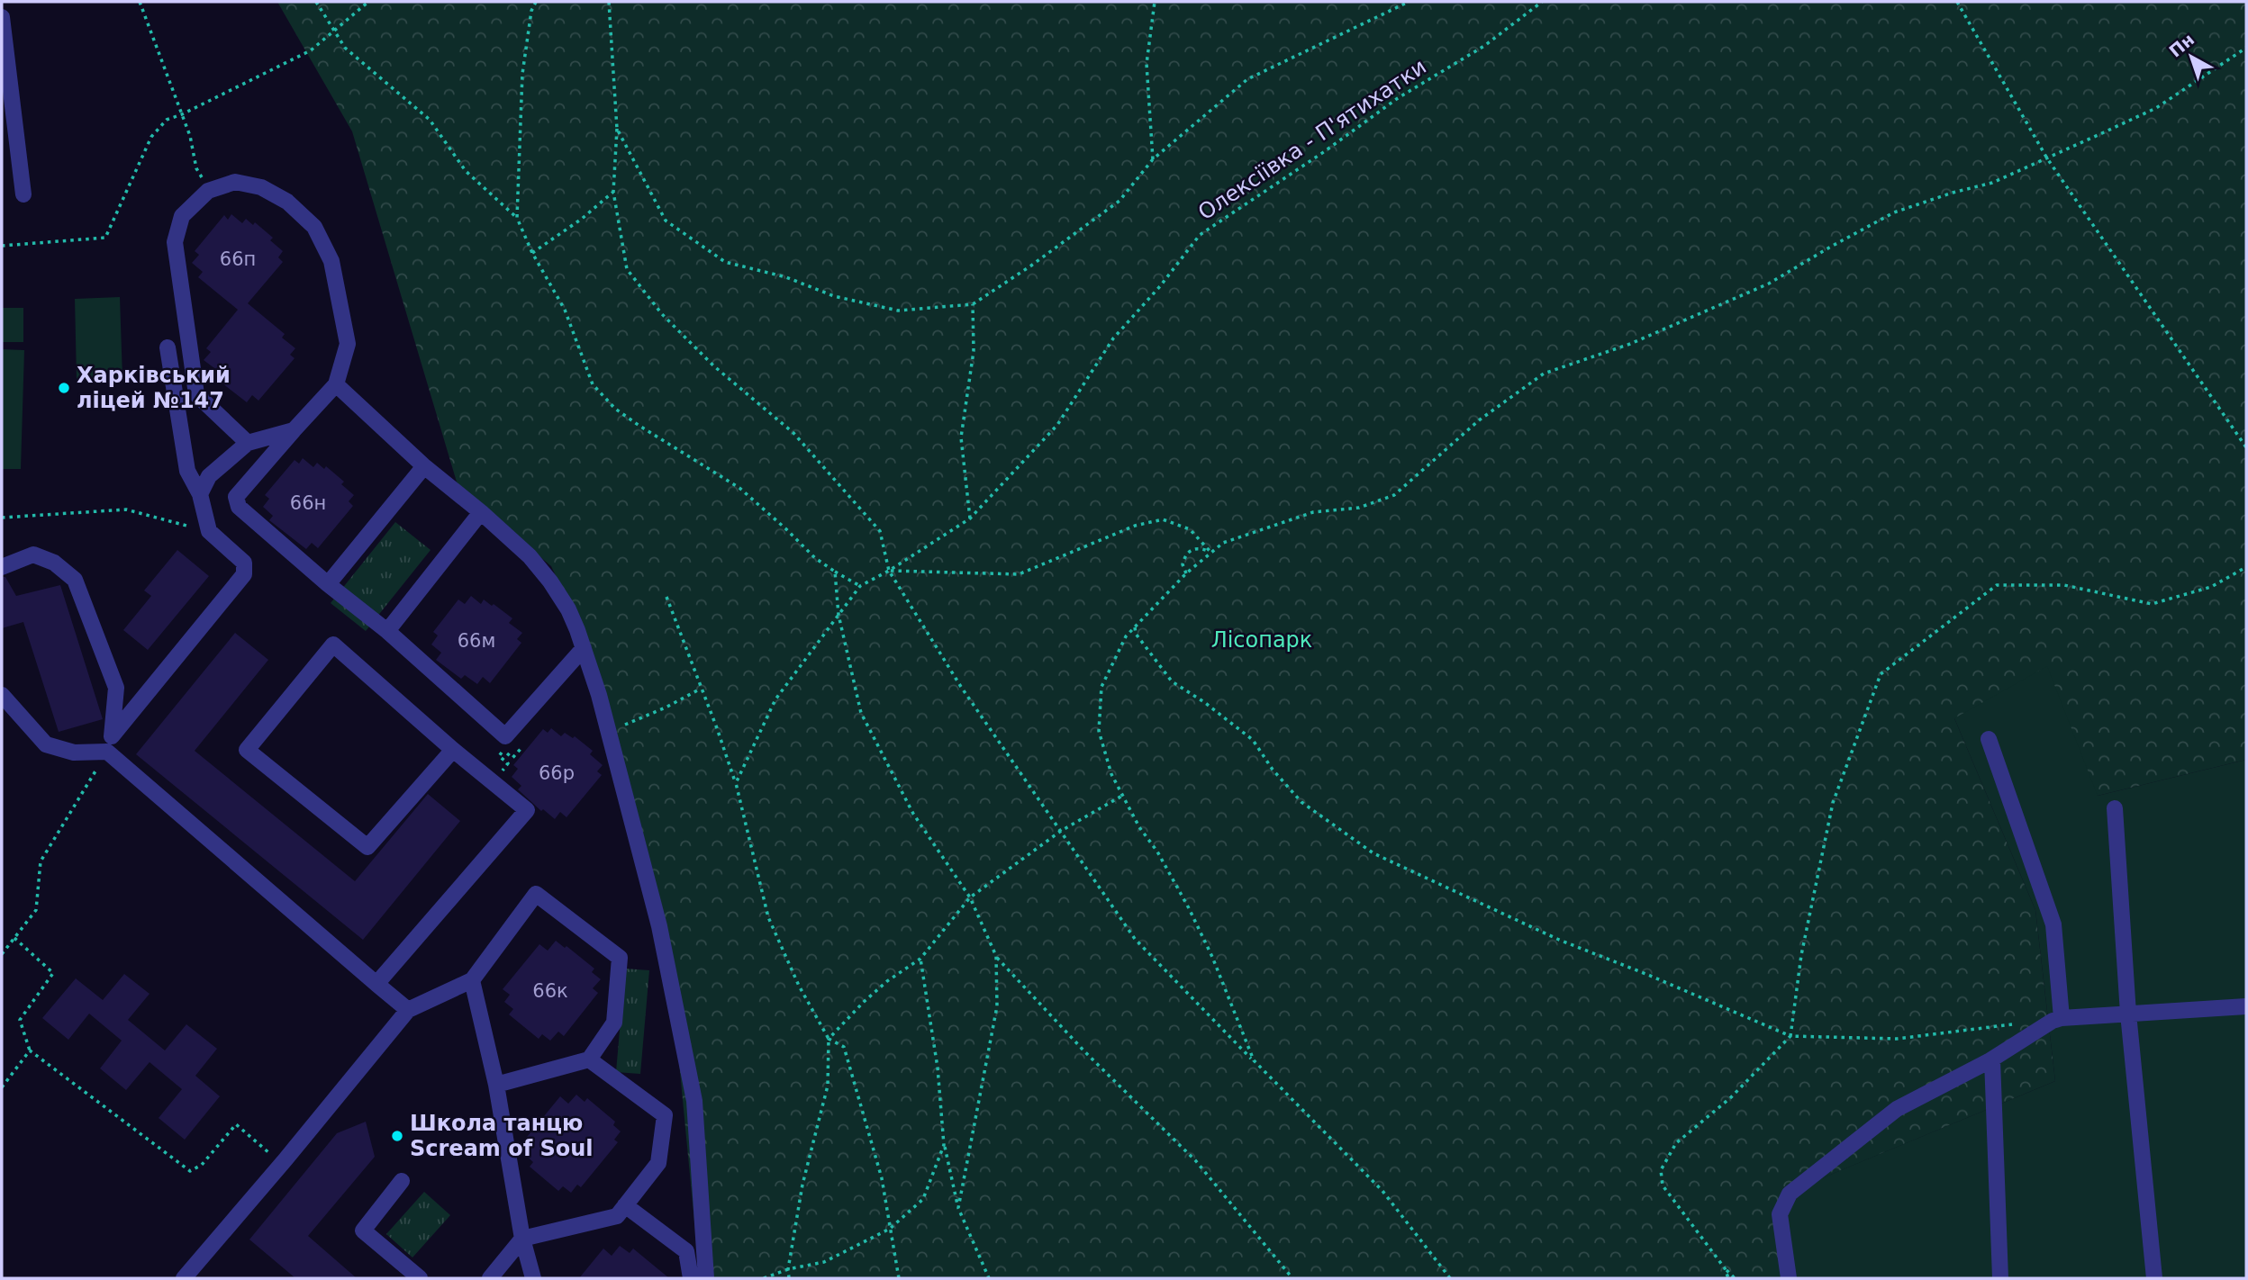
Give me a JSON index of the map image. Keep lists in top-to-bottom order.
{
  "streets": {
    "path": ["Олексіївка - П'ятихатки"]
  },
  "parks": ["Лісопарк"],
  "places": ["Харківський ліцей №147", "Школа танцю Scream of Soul"],
  "house_numbers": [
    "66п",
    "66н",
    "66м",
    "66р",
    "66к"
  ],
  "north": "top left"
}
